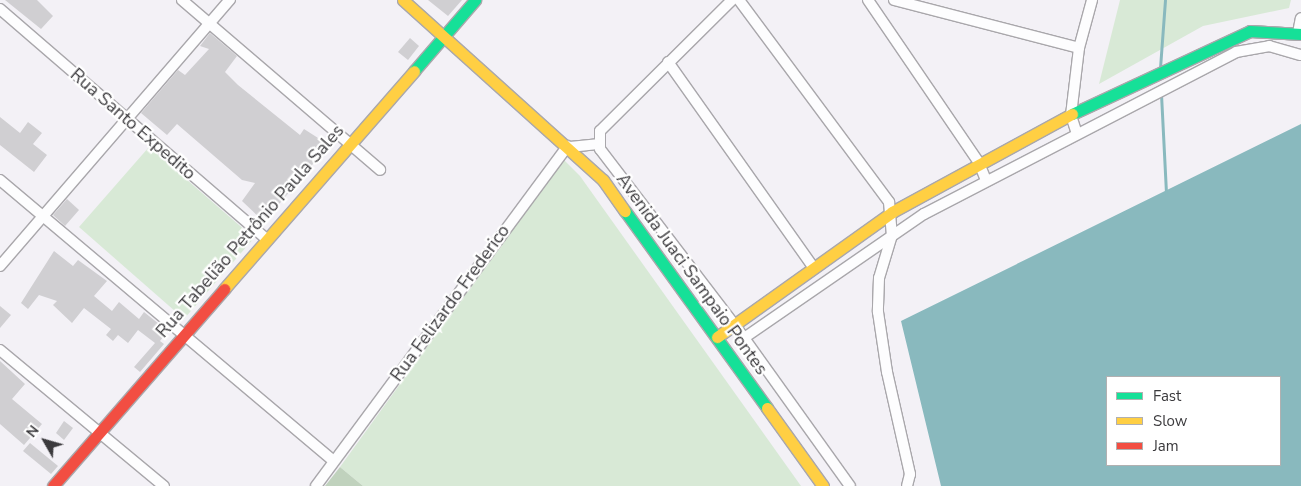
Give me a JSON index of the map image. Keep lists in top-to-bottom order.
{
  "streets": {
    "street": [
      "Rua Santo Expedito",
      "Rua Tabelião Petrônio Paula Sales",
      "Avenida Juaci Sampaio Pontes",
      "Rua Felizardo Frederico"
    ]
  },
  "crossings": [
    ["Rua Santo Expedito", "Rua Tabelião Petrônio Paula Sales"],
    ["Rua Tabelião Petrônio Paula Sales", "Avenida Juaci Sampaio Pontes"],
    ["Avenida Juaci Sampaio Pontes", "Rua Felizardo Frederico"]
  ],
  "legend": ["Fast", "Slow", "Jam"],
  "north": "top left"
}
